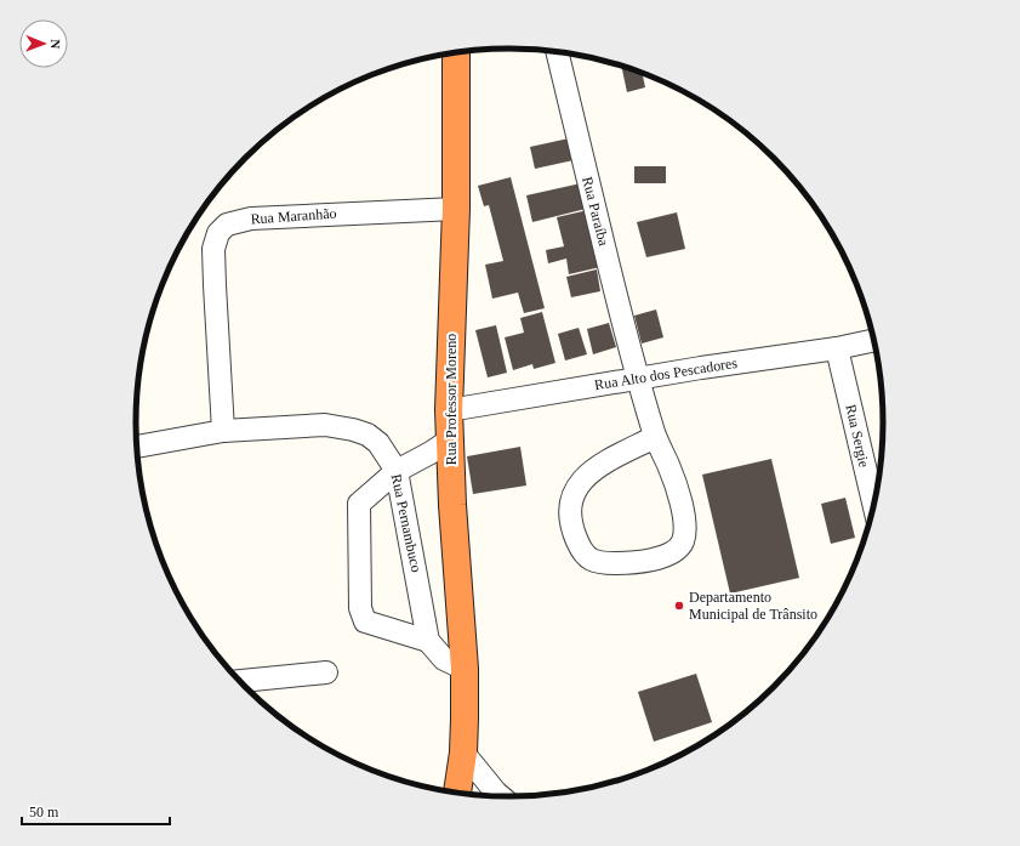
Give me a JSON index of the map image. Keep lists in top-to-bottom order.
{
  "streets": {
    "highway": ["Rua Professor Moreno"],
    "street": [
      "Rua Paraíba",
      "Rua Maranhão",
      "Rua Alto dos Pescadores",
      "Rua Sergie",
      "Rua Pernambuco"
    ]
  },
  "crossings": [
    ["Rua Paraíba", "Rua Alto dos Pescadores"],
    ["Rua Maranhão", "Rua Professor Moreno"],
    ["Rua Maranhão", "Rua Pernambuco"],
    ["Rua Alto dos Pescadores", "Rua Professor Moreno"],
    ["Rua Alto dos Pescadores", "Rua Sergie"]
  ],
  "places": ["Departamento Municipal de Trânsito"],
  "scale_bar": "50 m",
  "north": "right"
}
